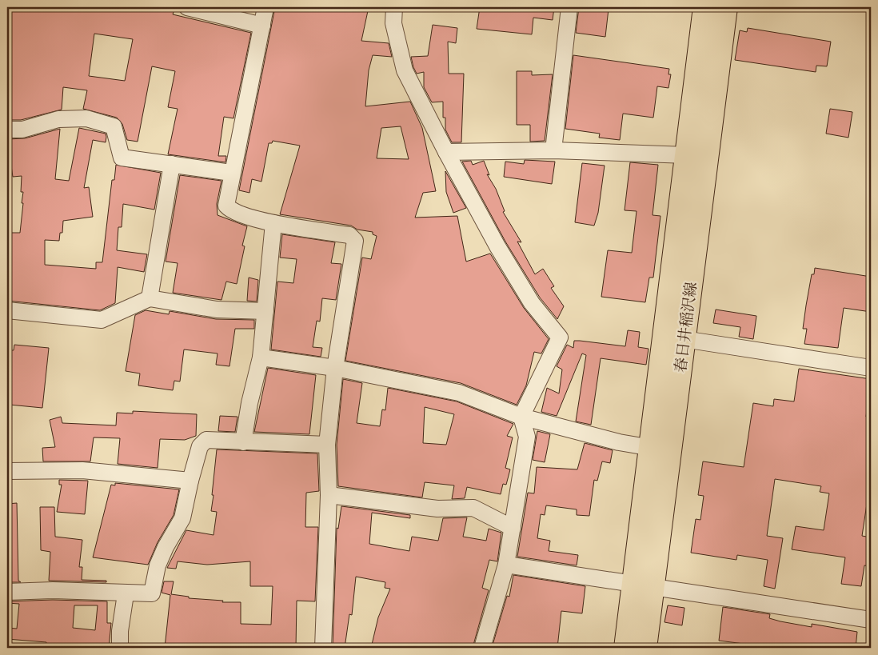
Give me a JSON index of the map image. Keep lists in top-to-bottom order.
{
  "streets": {
    "main road": ["春日井稲沢線"]
  }
}
